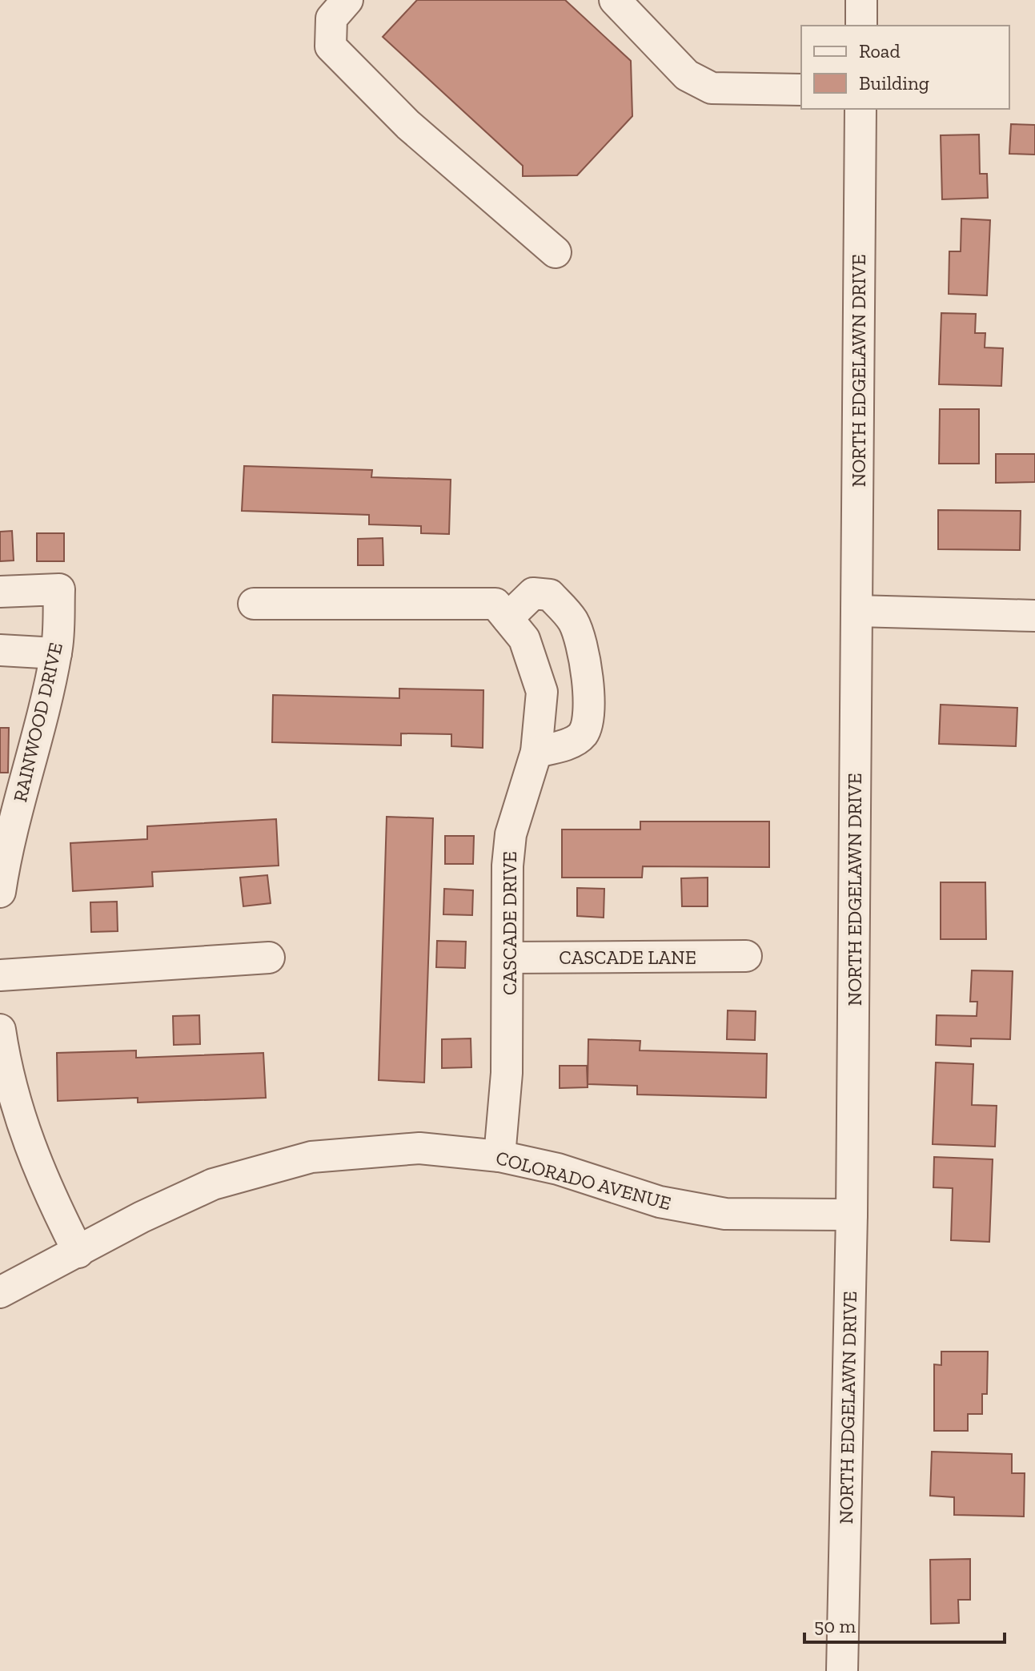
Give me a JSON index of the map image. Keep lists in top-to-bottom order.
{
  "streets": {
    "street": [
      "NORTH EDGELAWN DRIVE",
      "RAINWOOD DRIVE",
      "CASCADE DRIVE",
      "CASCADE LANE",
      "COLORADO AVENUE"
    ]
  },
  "crossings": [
    ["NORTH EDGELAWN DRIVE", "COLORADO AVENUE"],
    ["CASCADE DRIVE", "CASCADE LANE"],
    ["CASCADE DRIVE", "COLORADO AVENUE"]
  ],
  "legend": ["Road", "Building"],
  "scale_bar": "50 m"
}
